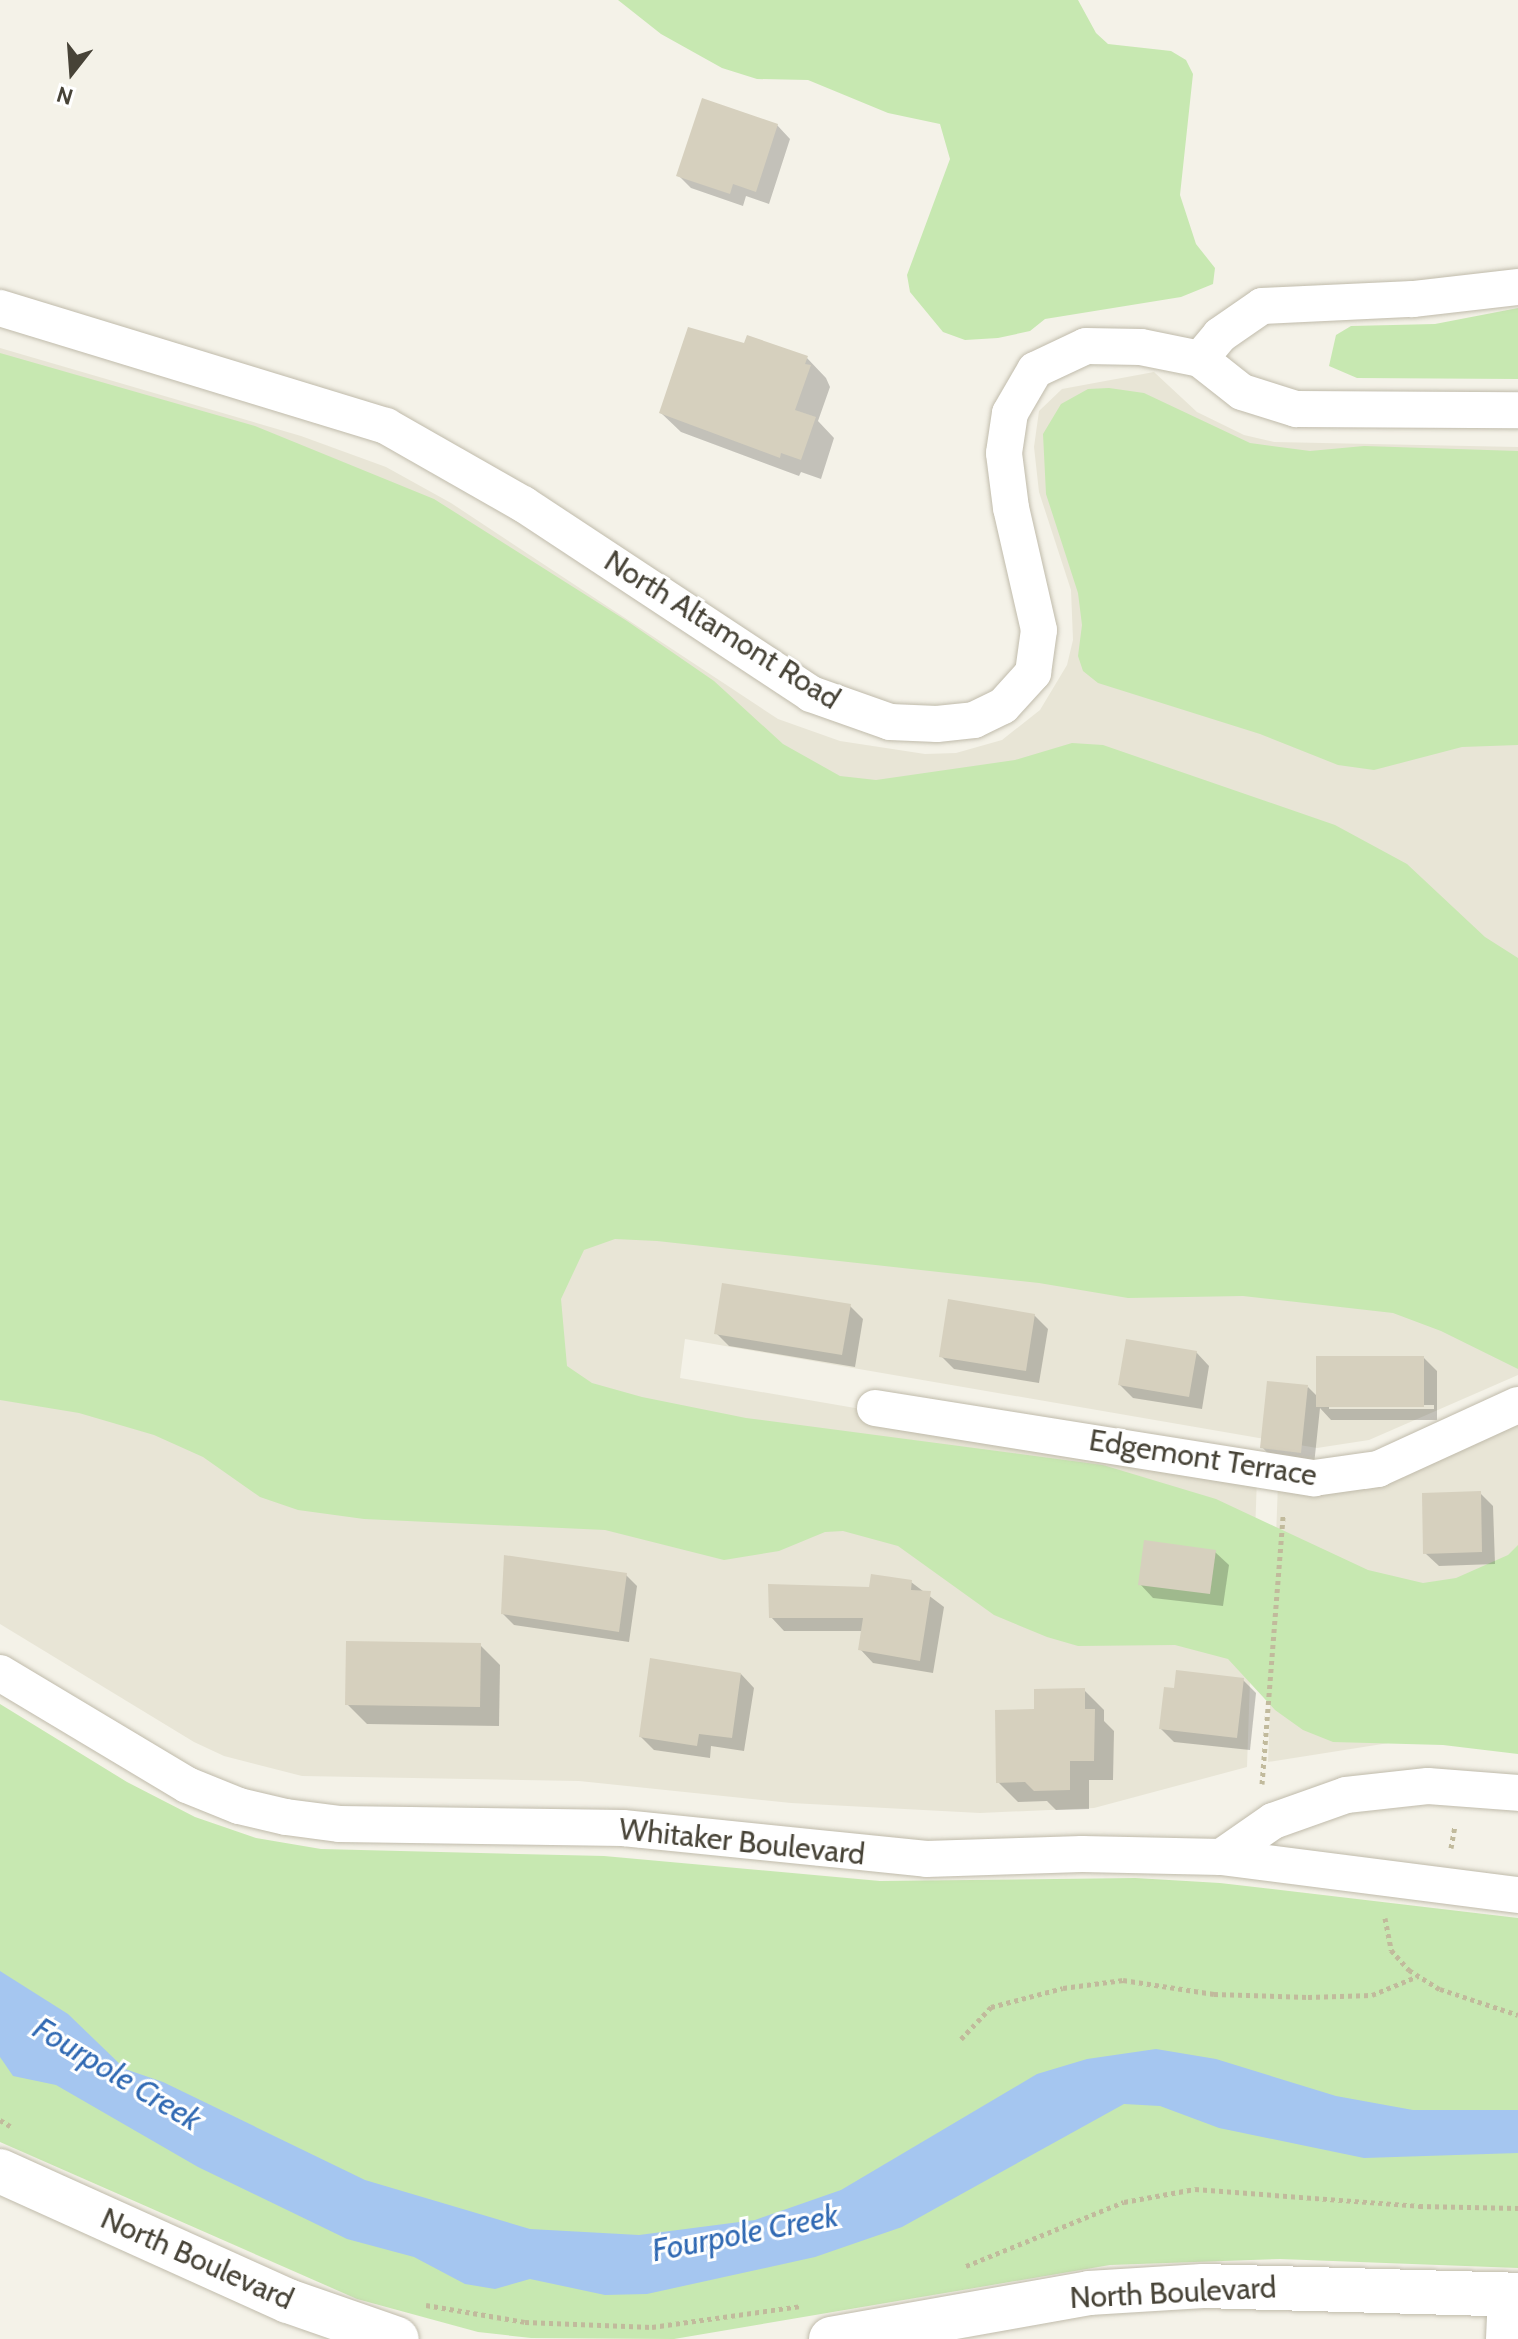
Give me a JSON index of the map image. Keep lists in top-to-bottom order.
{
  "streets": {
    "street": [
      "North Altamont Road",
      "Edgemont Terrace",
      "Whitaker Boulevard",
      "North Boulevard"
    ]
  },
  "water": ["Fourpole Creek"],
  "north": "bottom"
}
